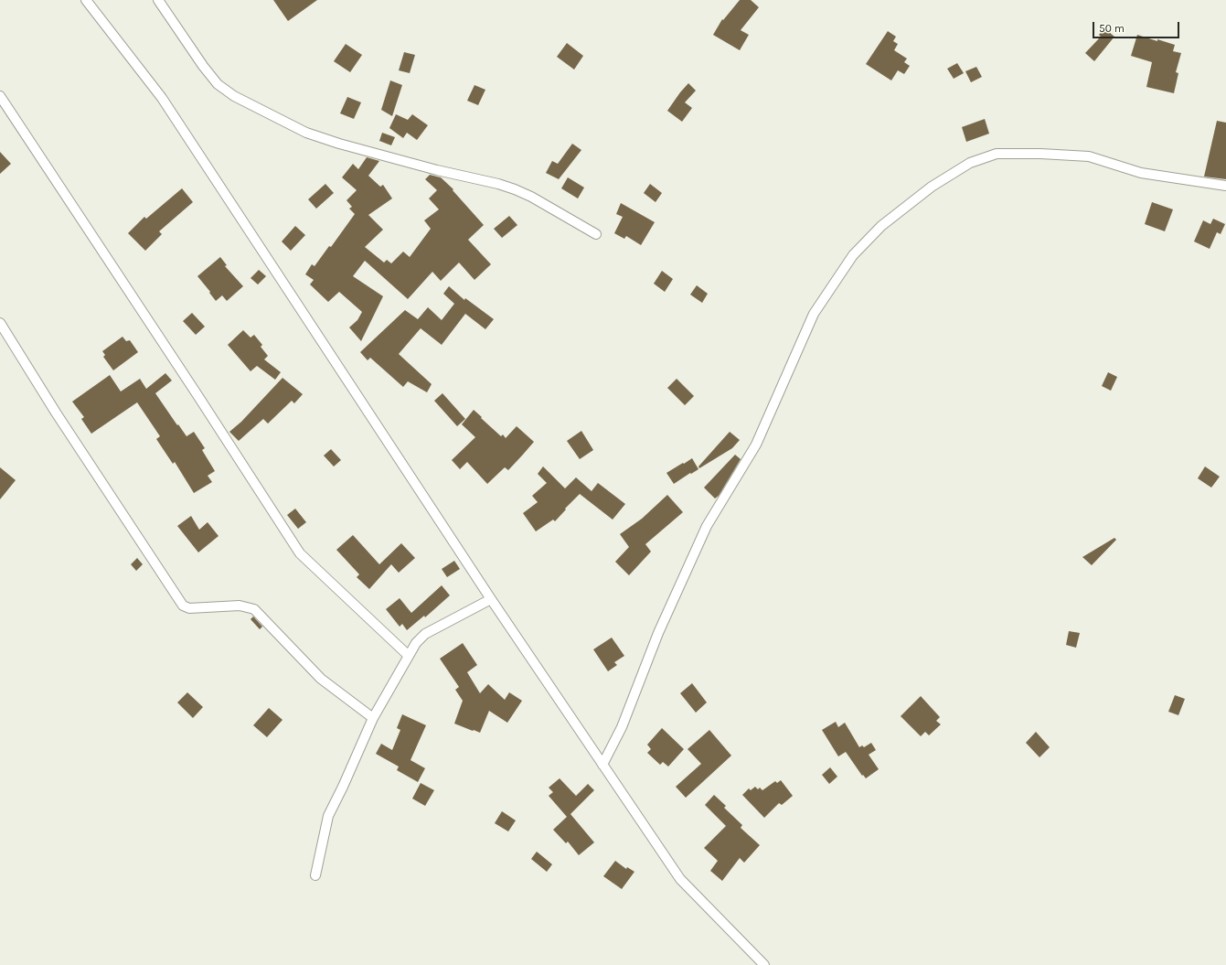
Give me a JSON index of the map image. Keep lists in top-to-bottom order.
{
  "scale_bar": "50 m"
}
